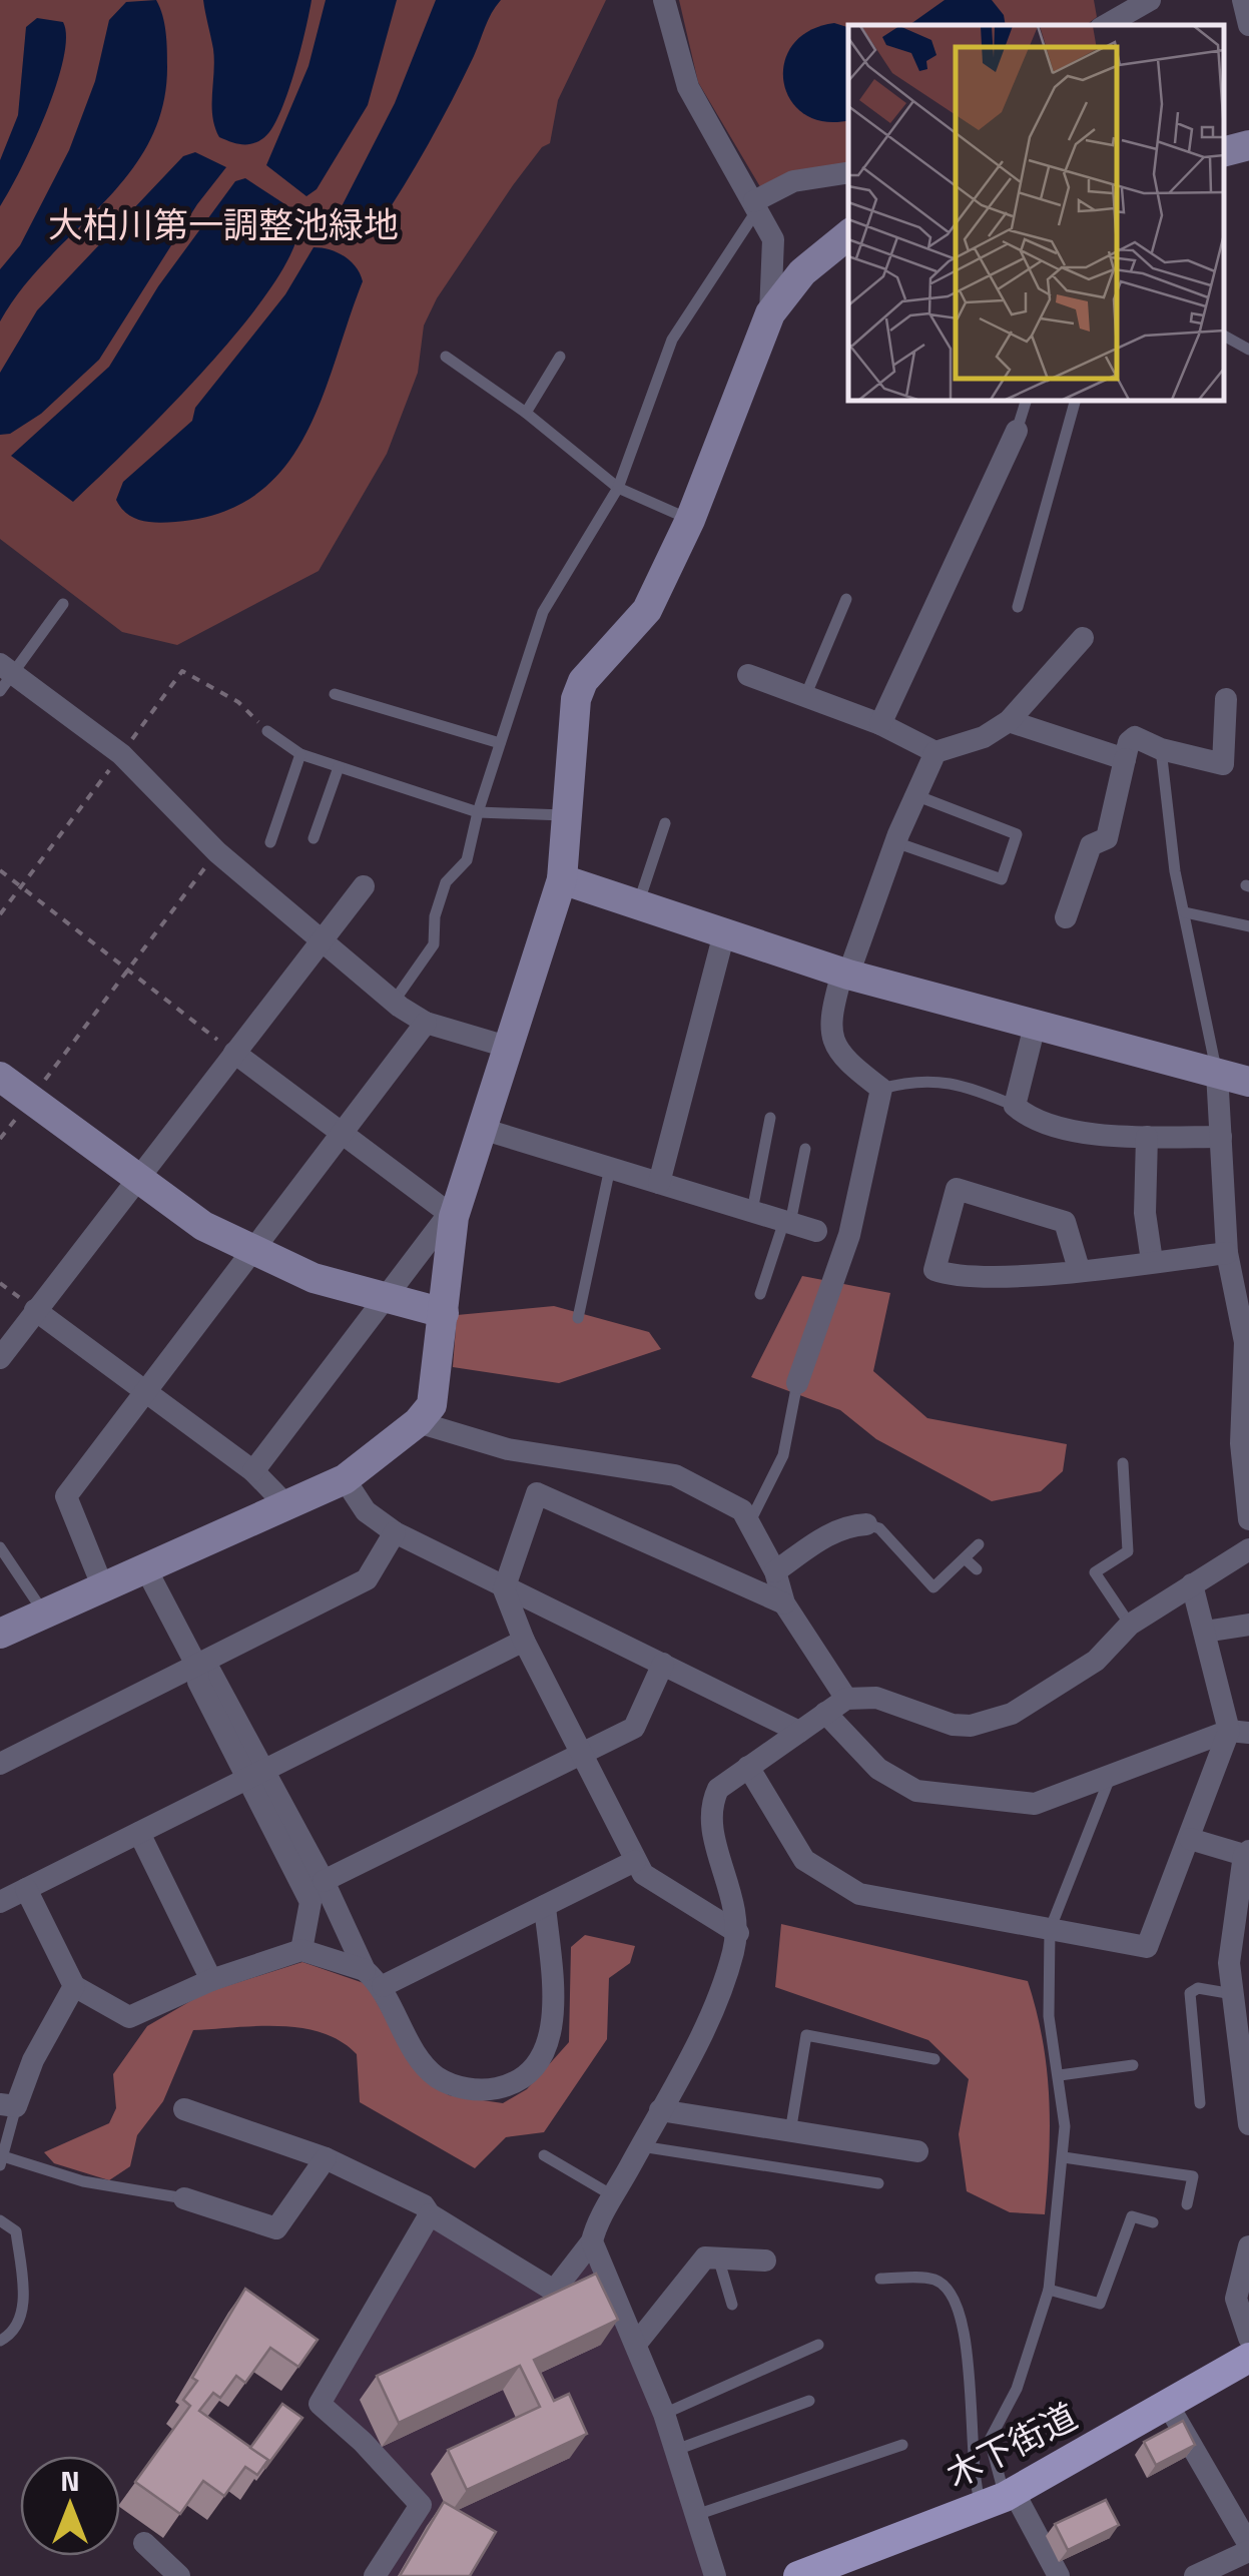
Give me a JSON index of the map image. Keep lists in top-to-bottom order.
{
  "streets": {
    "main road": ["木下街道"]
  },
  "parks": ["大柏川第一調整池緑地"],
  "north": "top"
}
